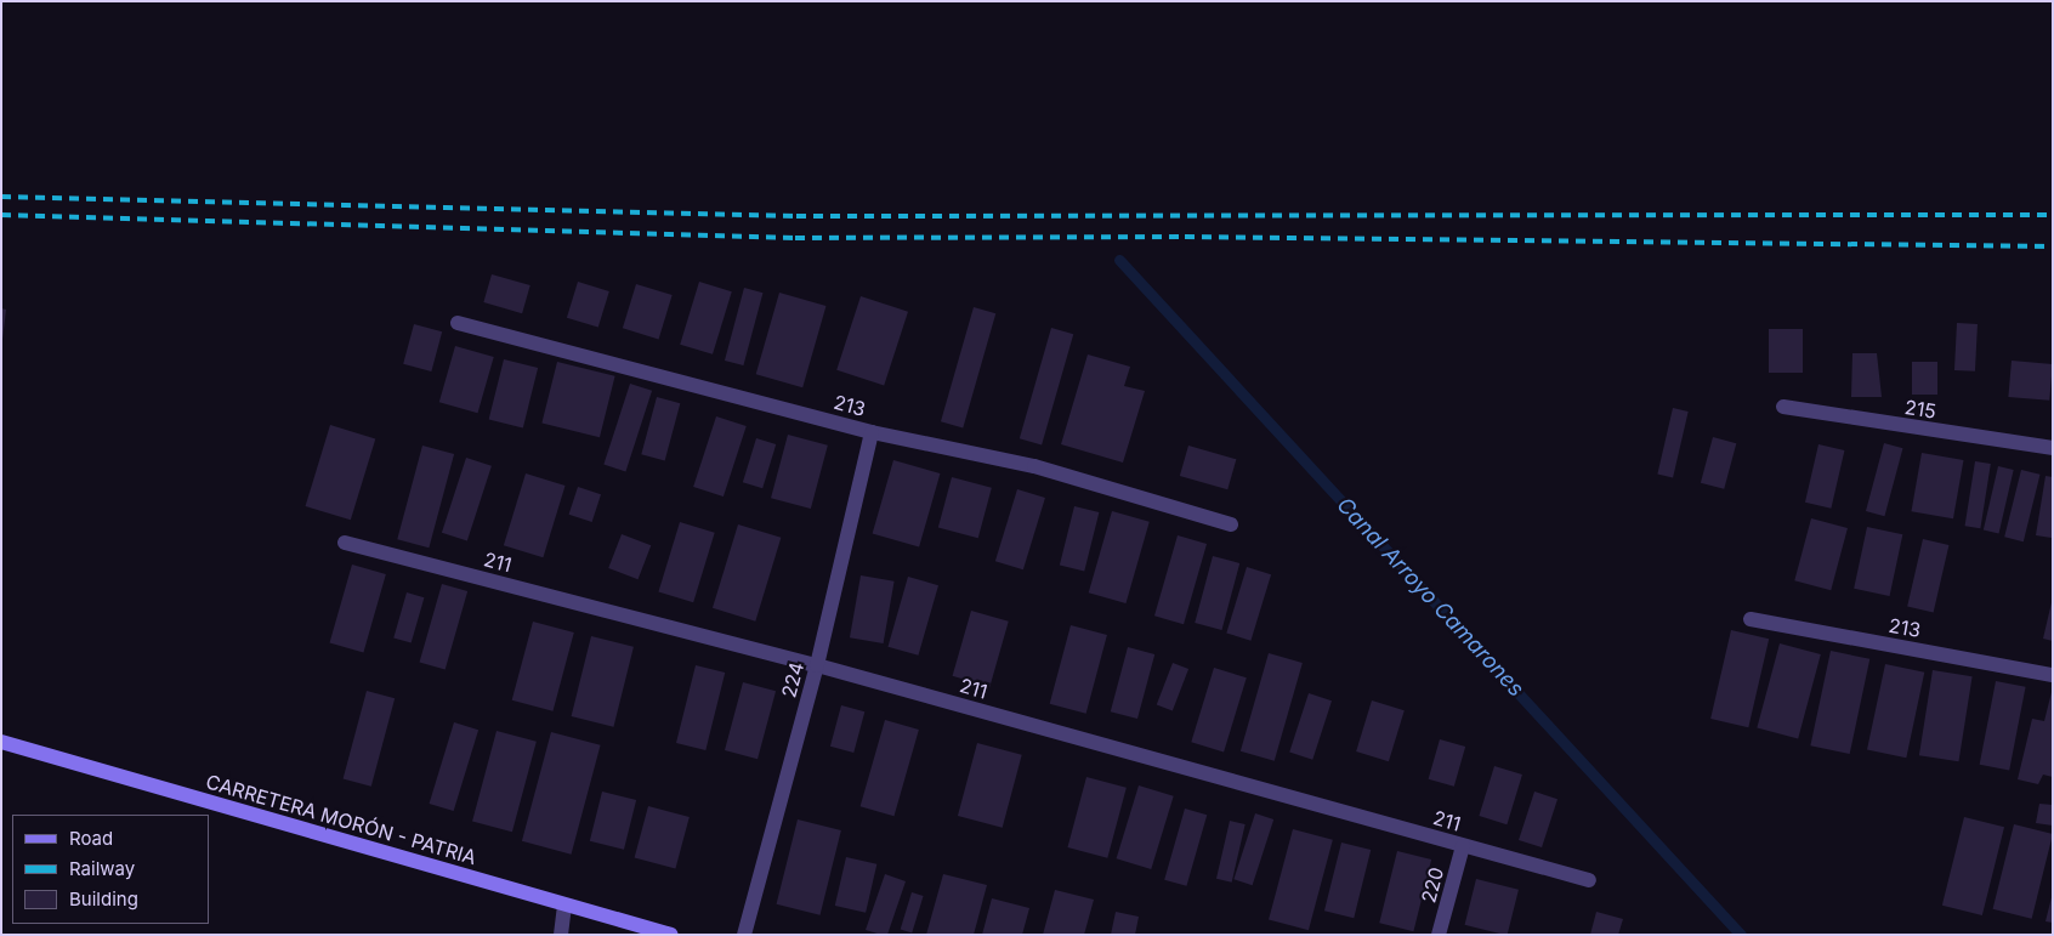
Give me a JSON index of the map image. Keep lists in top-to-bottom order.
{
  "streets": {
    "main road": ["CARRETERA MORÓN - PATRIA"],
    "street": [
      "213",
      "215",
      "211",
      "224",
      "220"
    ]
  },
  "crossings": [
    ["213", "224"],
    ["211", "224"],
    ["211", "220"]
  ],
  "water": ["Canal Arroyo Camarones"],
  "legend": ["Road", "Railway", "Building"]
}
